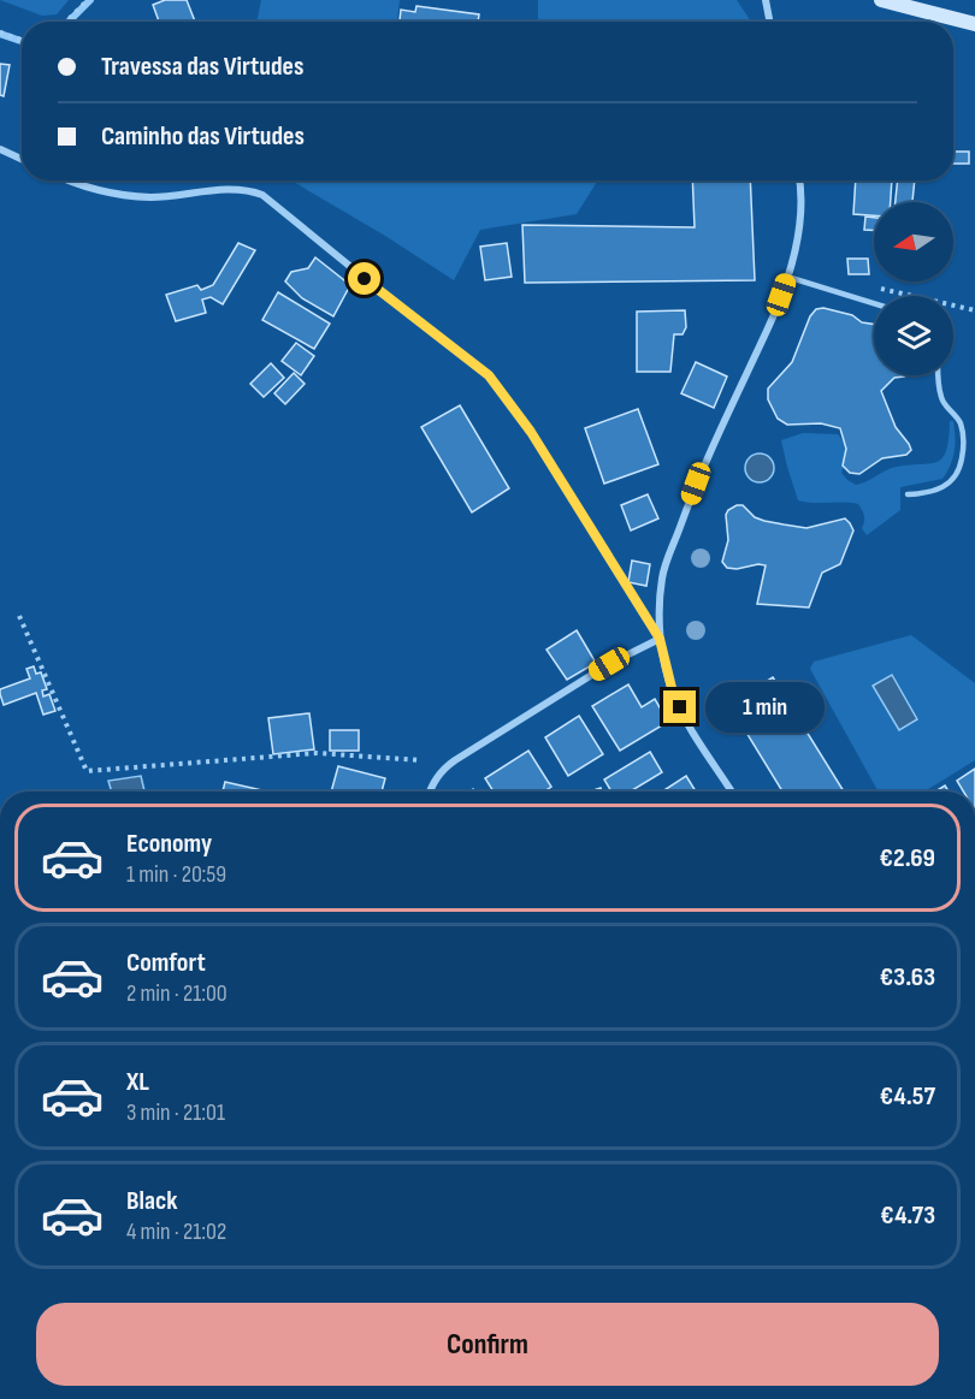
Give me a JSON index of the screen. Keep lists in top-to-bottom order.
{
  "north": "left",
  "page": {
    "banner": ["Travessa das Virtudes", "Caminho das Virtudes"],
    "bubble": "1 min",
    "list": [
      {
        "name": "Economy",
        "note": "1 min · 20:59",
        "value": "€2.69"
      },
      {
        "name": "Comfort",
        "note": "2 min · 21:00",
        "value": "€3.63"
      },
      {
        "name": "XL",
        "note": "3 min · 21:01",
        "value": "€4.57"
      },
      {
        "name": "Black",
        "note": "4 min · 21:02",
        "value": "€4.73"
      }
    ],
    "buttons": "Confirm"
  }
}
